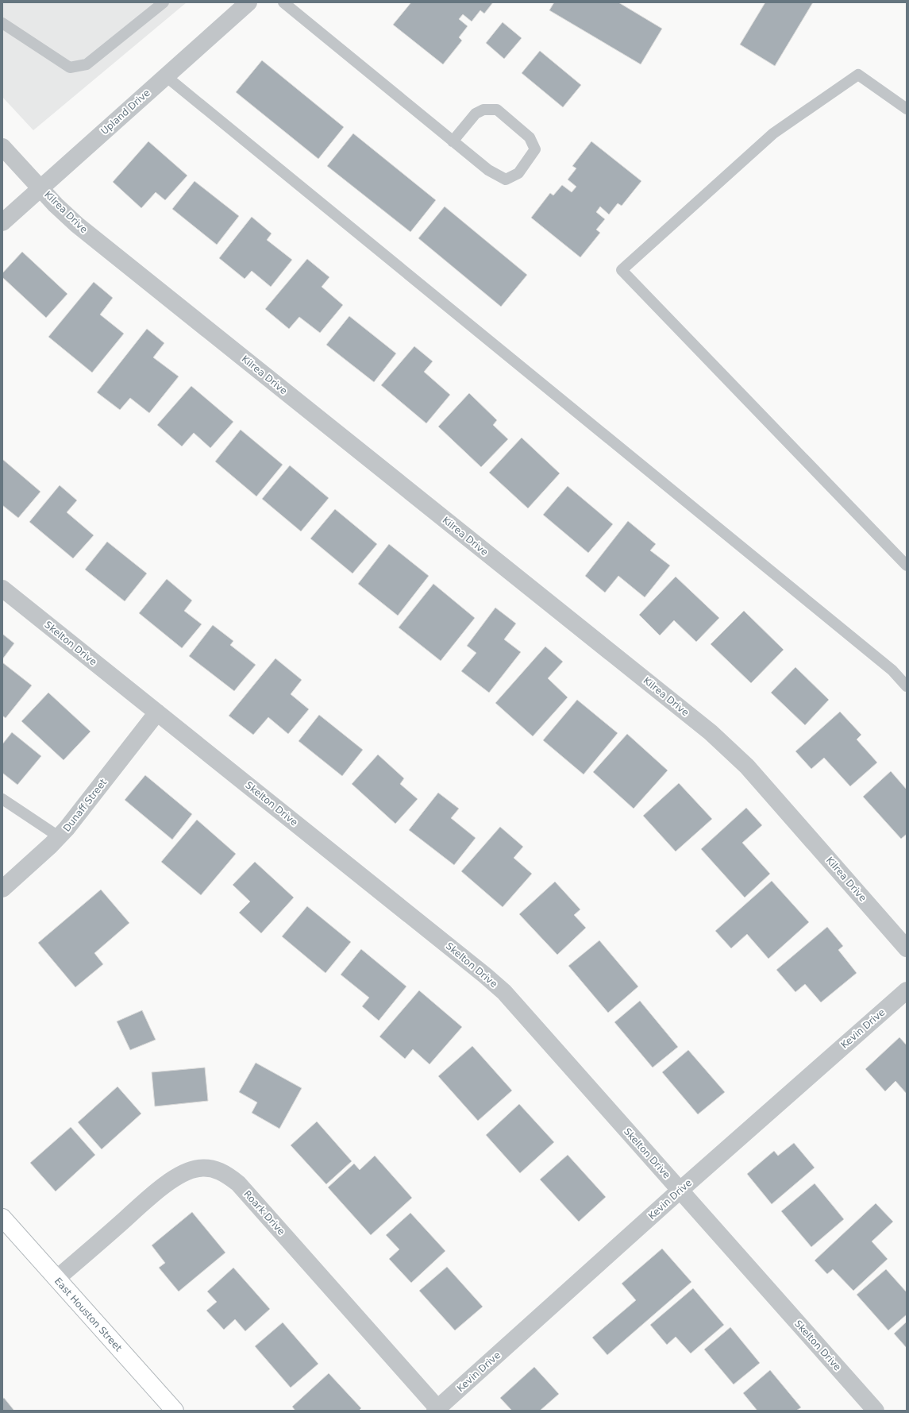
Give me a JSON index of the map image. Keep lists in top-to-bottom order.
{
  "streets": {
    "main road": ["East Houston Street"],
    "street": [
      "Upland Drive",
      "Kilrea Drive",
      "Skelton Drive",
      "Dunaff Street",
      "Kevin Drive",
      "Roark Drive"
    ]
  },
  "crossings": [
    ["Upland Drive", "Kilrea Drive"],
    ["Skelton Drive", "Dunaff Street"],
    ["Skelton Drive", "Kevin Drive"],
    ["Kevin Drive", "Roark Drive"],
    ["Roark Drive", "East Houston Street"]
  ]
}
